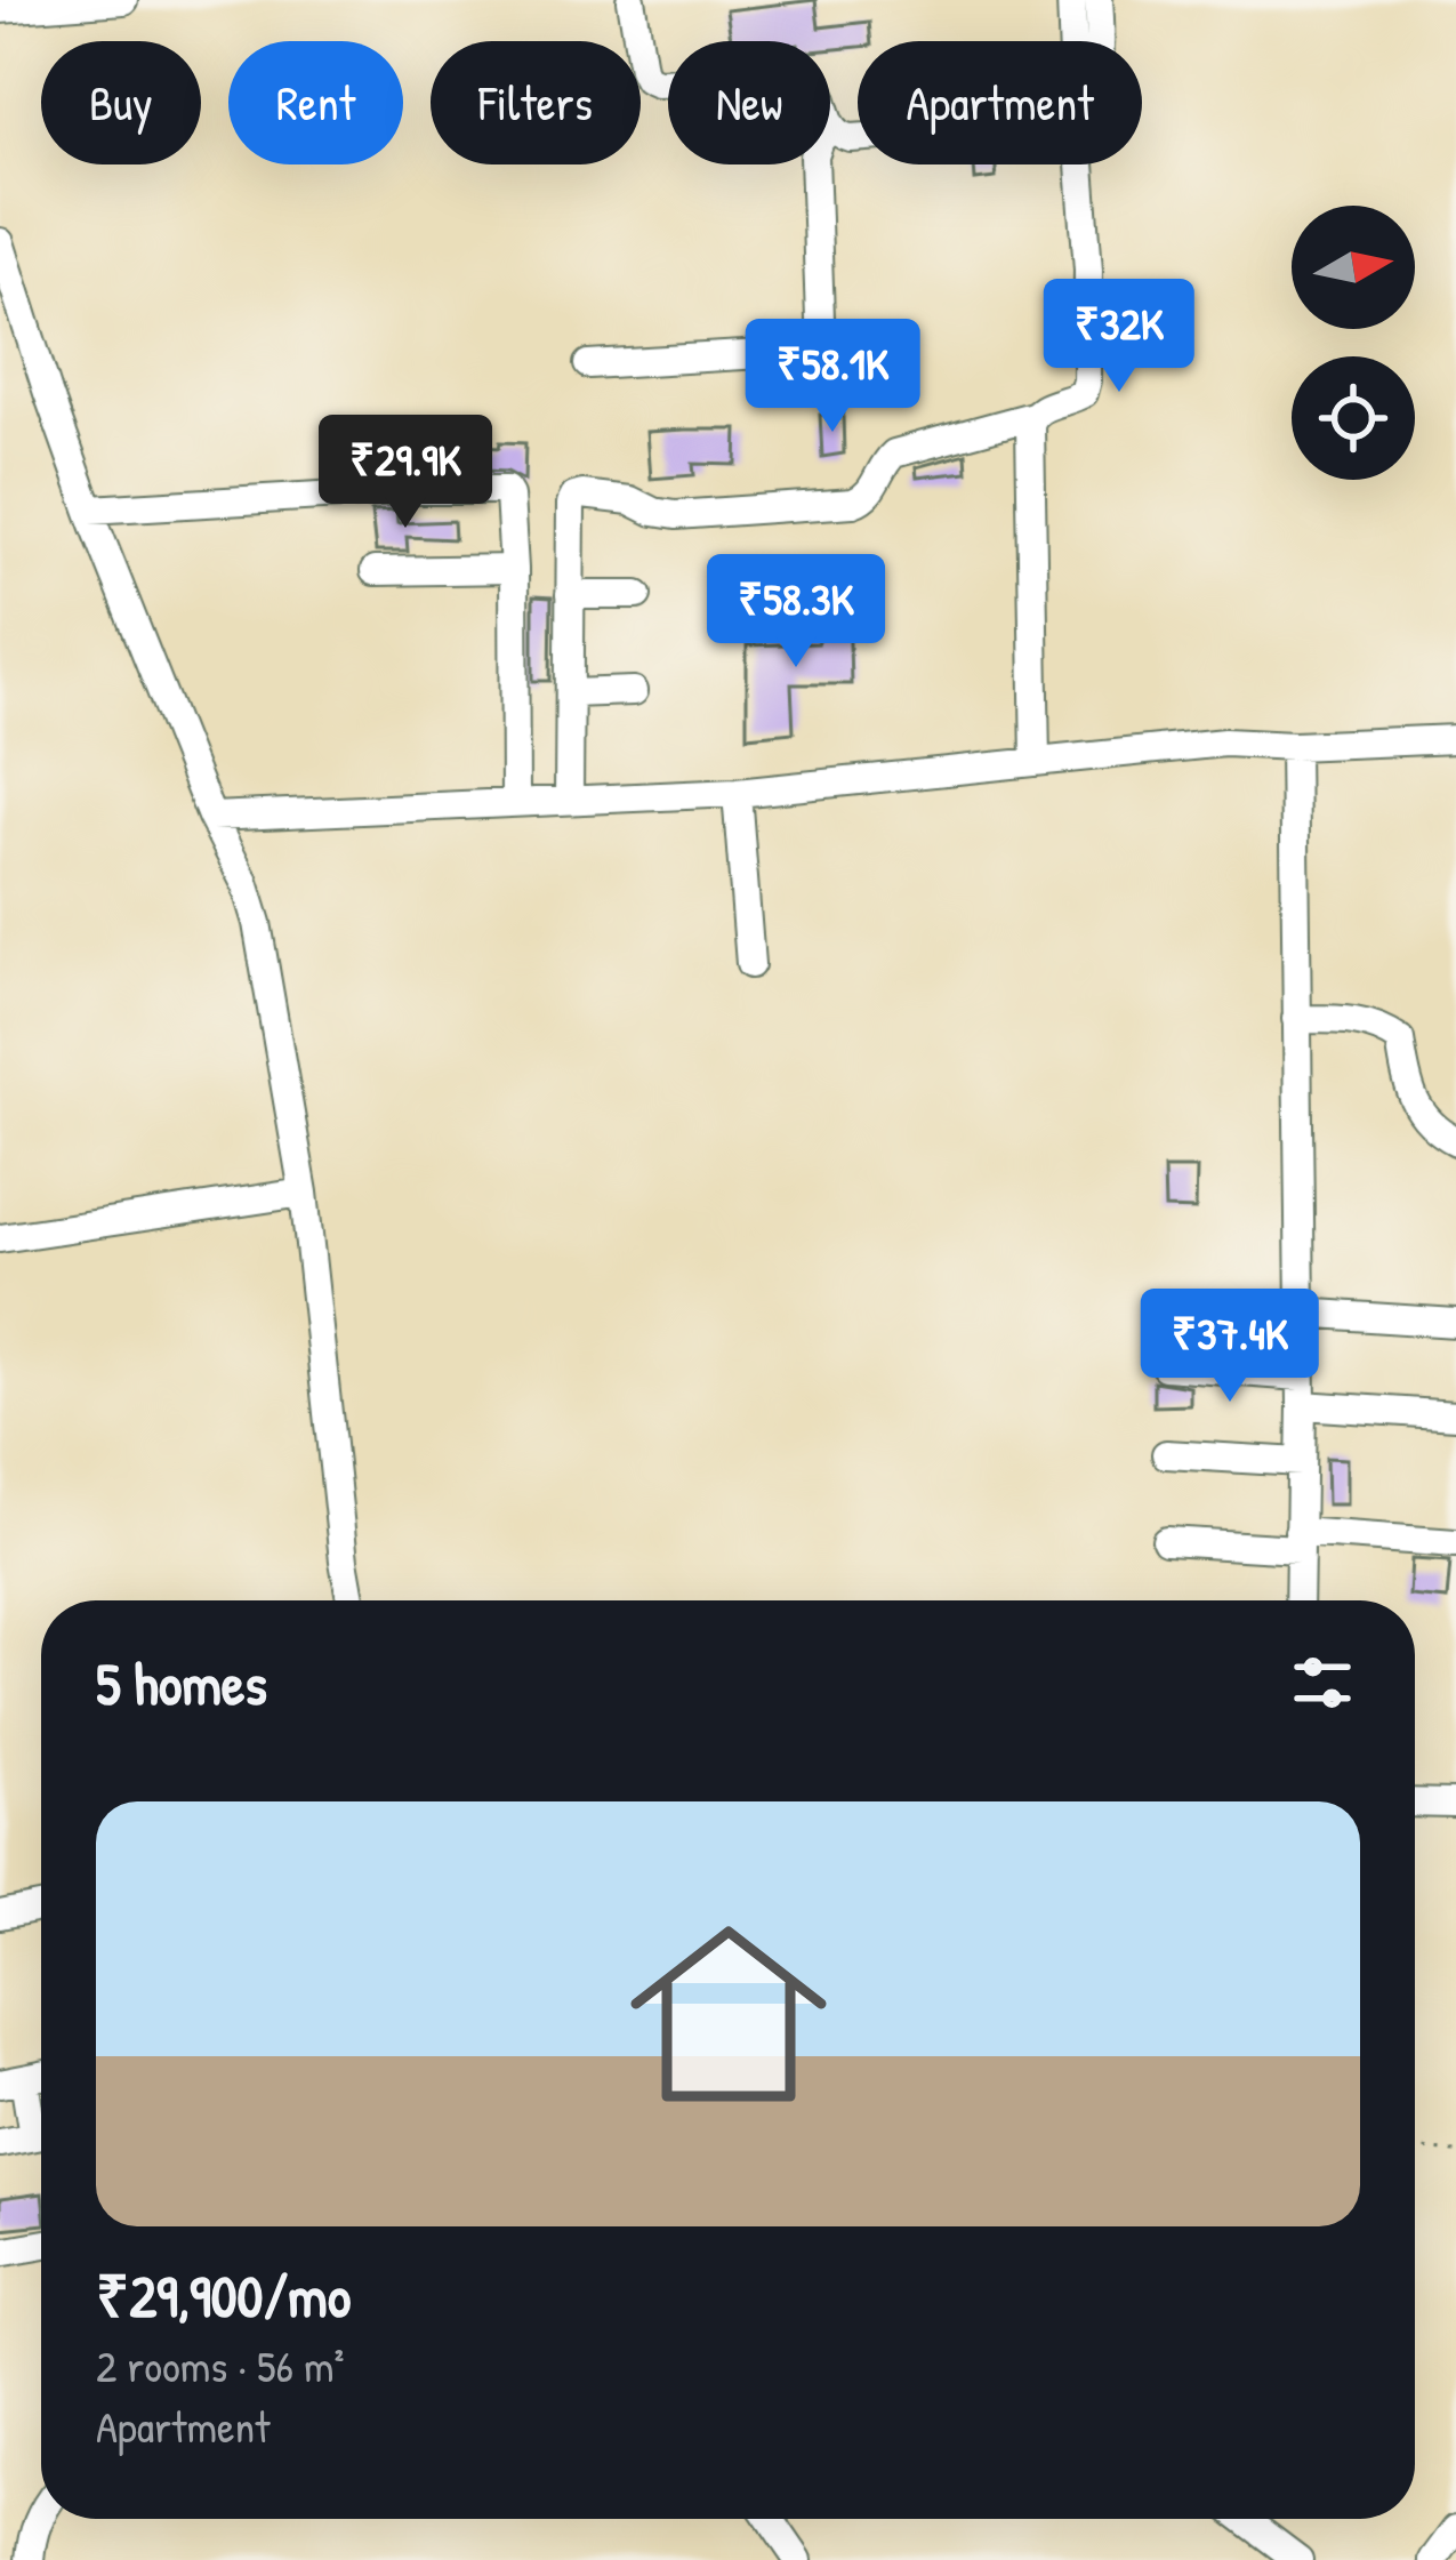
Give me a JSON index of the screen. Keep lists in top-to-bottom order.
{
  "north": "right",
  "page": {
    "chip": [
      "Buy",
      "Rent",
      "Filters",
      "New",
      "Apartment"
    ],
    "price": [
      "₹32K",
      "₹58.1K",
      "₹29.9K",
      "₹58.3K",
      "₹37.4K"
    ],
    "heading": "5 homes",
    "list": [
      {
        "name": "₹29,900/mo",
        "note": "2 rooms · 56 m² · Apartment"
      }
    ]
  }
}
